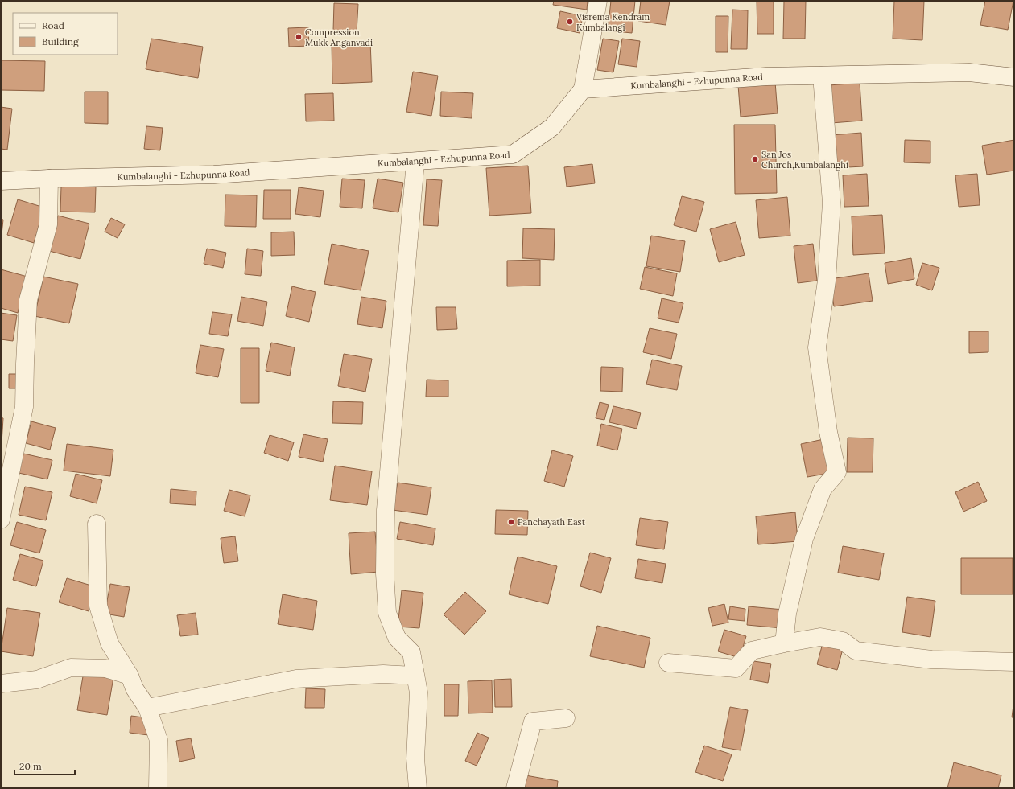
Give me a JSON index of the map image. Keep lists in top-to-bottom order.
{
  "streets": {
    "street": ["Kumbalanghi - Ezhupunna Road"]
  },
  "places": [
    "Visrema Kendram Kumbalangi",
    "Compression Mukk Anganvadi",
    "San Jos Church,Kumbalanghi",
    "Panchayath East"
  ],
  "legend": ["Road", "Building"],
  "scale_bar": "20 m"
}
